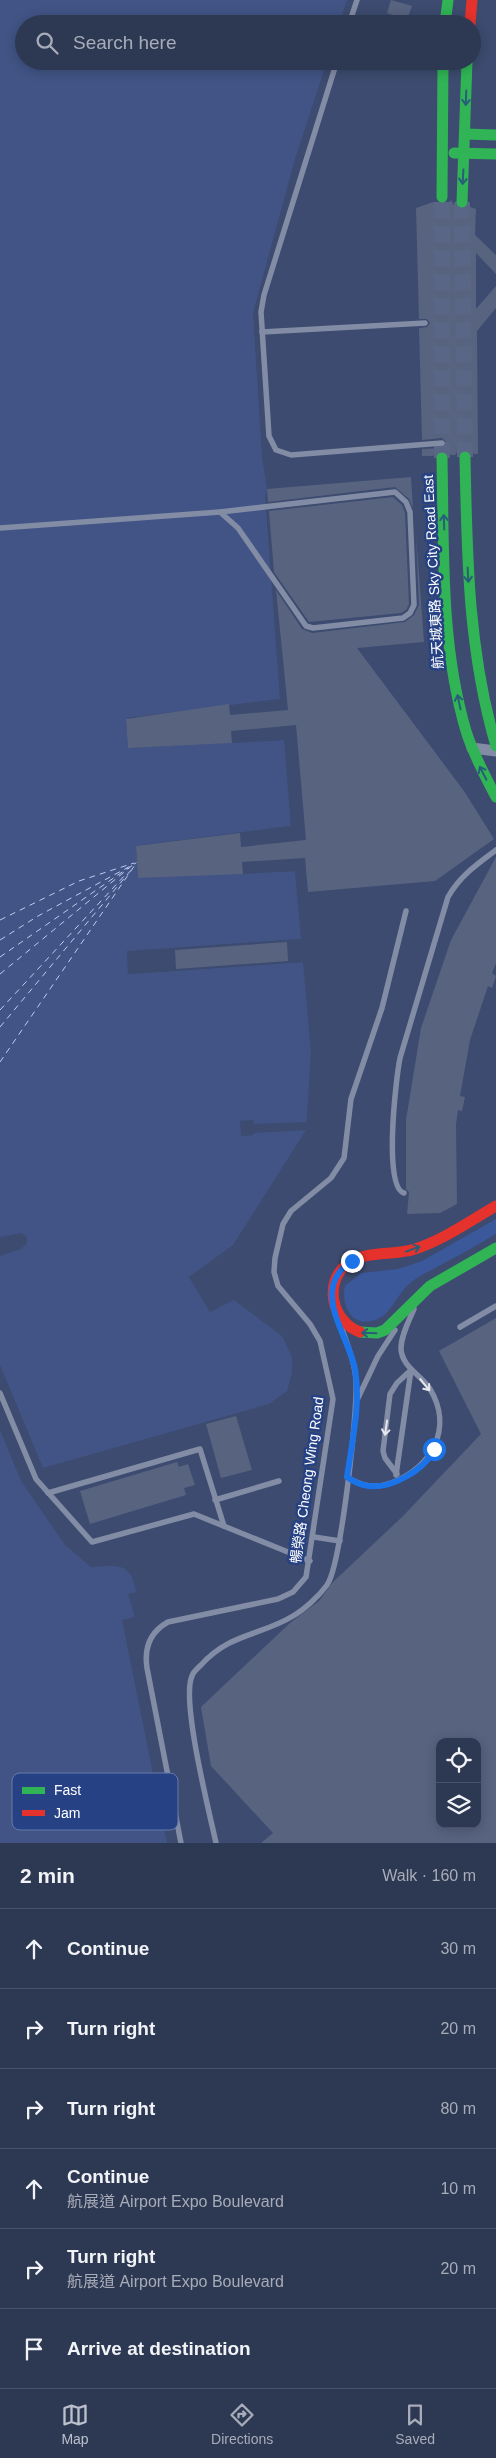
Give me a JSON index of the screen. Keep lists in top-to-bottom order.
{
  "streets": {
    "street": ["航天城東路 Sky City Road East"],
    "lane": ["暢榮路 Cheong Wing Road"]
  },
  "legend": ["Fast", "Jam"],
  "page": {
    "search": "Search here",
    "heading": ["2 min", "Walk · 160 m"],
    "list": [
      ["Continue", "30 m"],
      ["Turn right", "20 m"],
      ["Turn right", "80 m"],
      ["Continue", "航展道 Airport Expo Boulevard", "10 m"],
      ["Turn right", "航展道 Airport Expo Boulevard", "20 m"],
      "Arrive at destination"
    ],
    "nav": ["Map", "Directions", "Saved"]
  }
}
